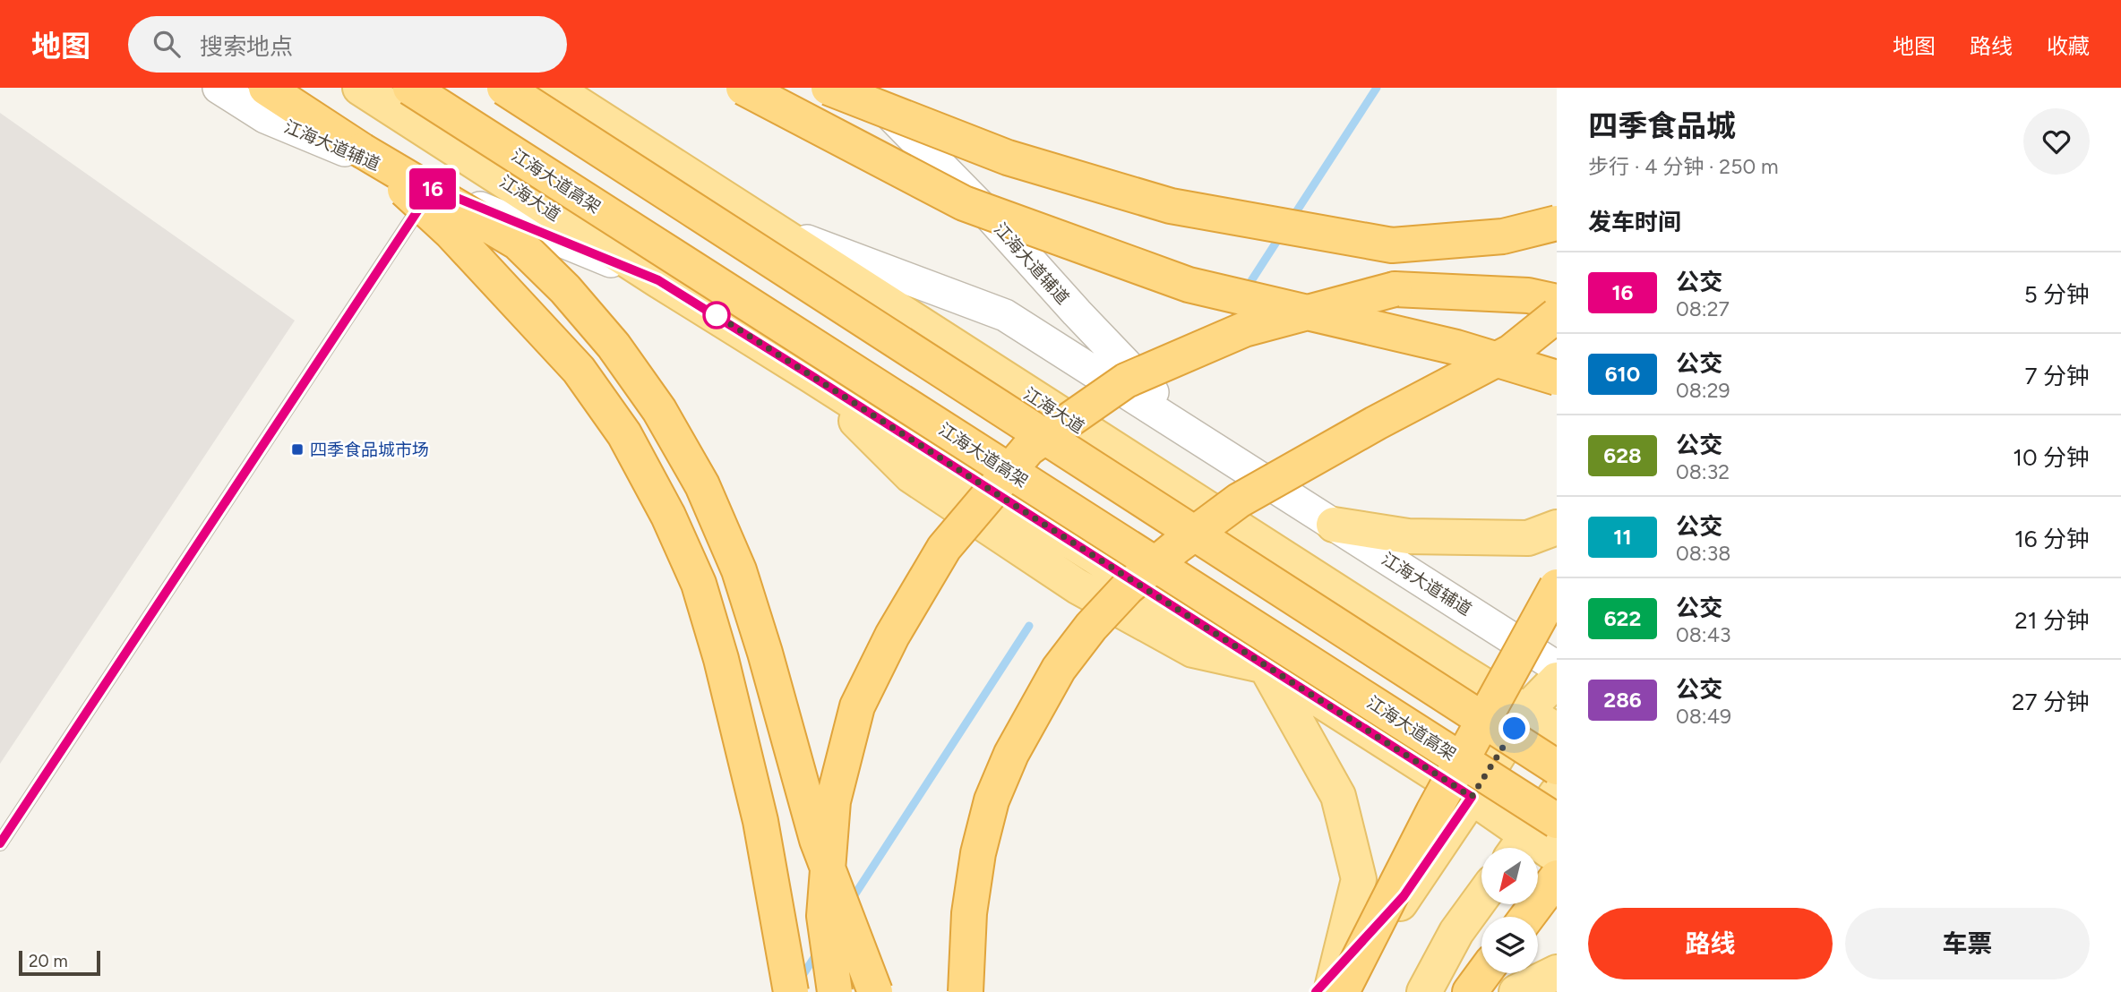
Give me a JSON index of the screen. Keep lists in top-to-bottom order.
{
  "streets": {
    "highway": ["江海大道高架"],
    "main road": ["江海大道"],
    "street": ["江海大道辅道"]
  },
  "crossings": [
    ["江海大道辅道", "江海大道"],
    ["江海大道高架", "江海大道"]
  ],
  "places": {
    "transit": ["四季食品城市场"]
  },
  "lines": ["bus line 16"],
  "scale_bar": "20 m",
  "north": "bottom left",
  "page": {
    "header": "地图",
    "search": "搜索地点",
    "nav": ["地图", "路线", "收藏"],
    "on_map": "16",
    "heading": [
      ["四季食品城", "步行 · 4 分钟 · 250 m"],
      "发车时间"
    ],
    "list": [
      {
        "mark": "16",
        "name": "公交",
        "note": "08:27",
        "value": "5 分钟"
      },
      {
        "mark": "610",
        "name": "公交",
        "note": "08:29",
        "value": "7 分钟"
      },
      {
        "mark": "628",
        "name": "公交",
        "note": "08:32",
        "value": "10 分钟"
      },
      {
        "mark": "11",
        "name": "公交",
        "note": "08:38",
        "value": "16 分钟"
      },
      {
        "mark": "622",
        "name": "公交",
        "note": "08:43",
        "value": "21 分钟"
      },
      {
        "mark": "286",
        "name": "公交",
        "note": "08:49",
        "value": "27 分钟"
      }
    ],
    "buttons": ["路线", "车票"],
    "scale": "20 m"
  }
}
